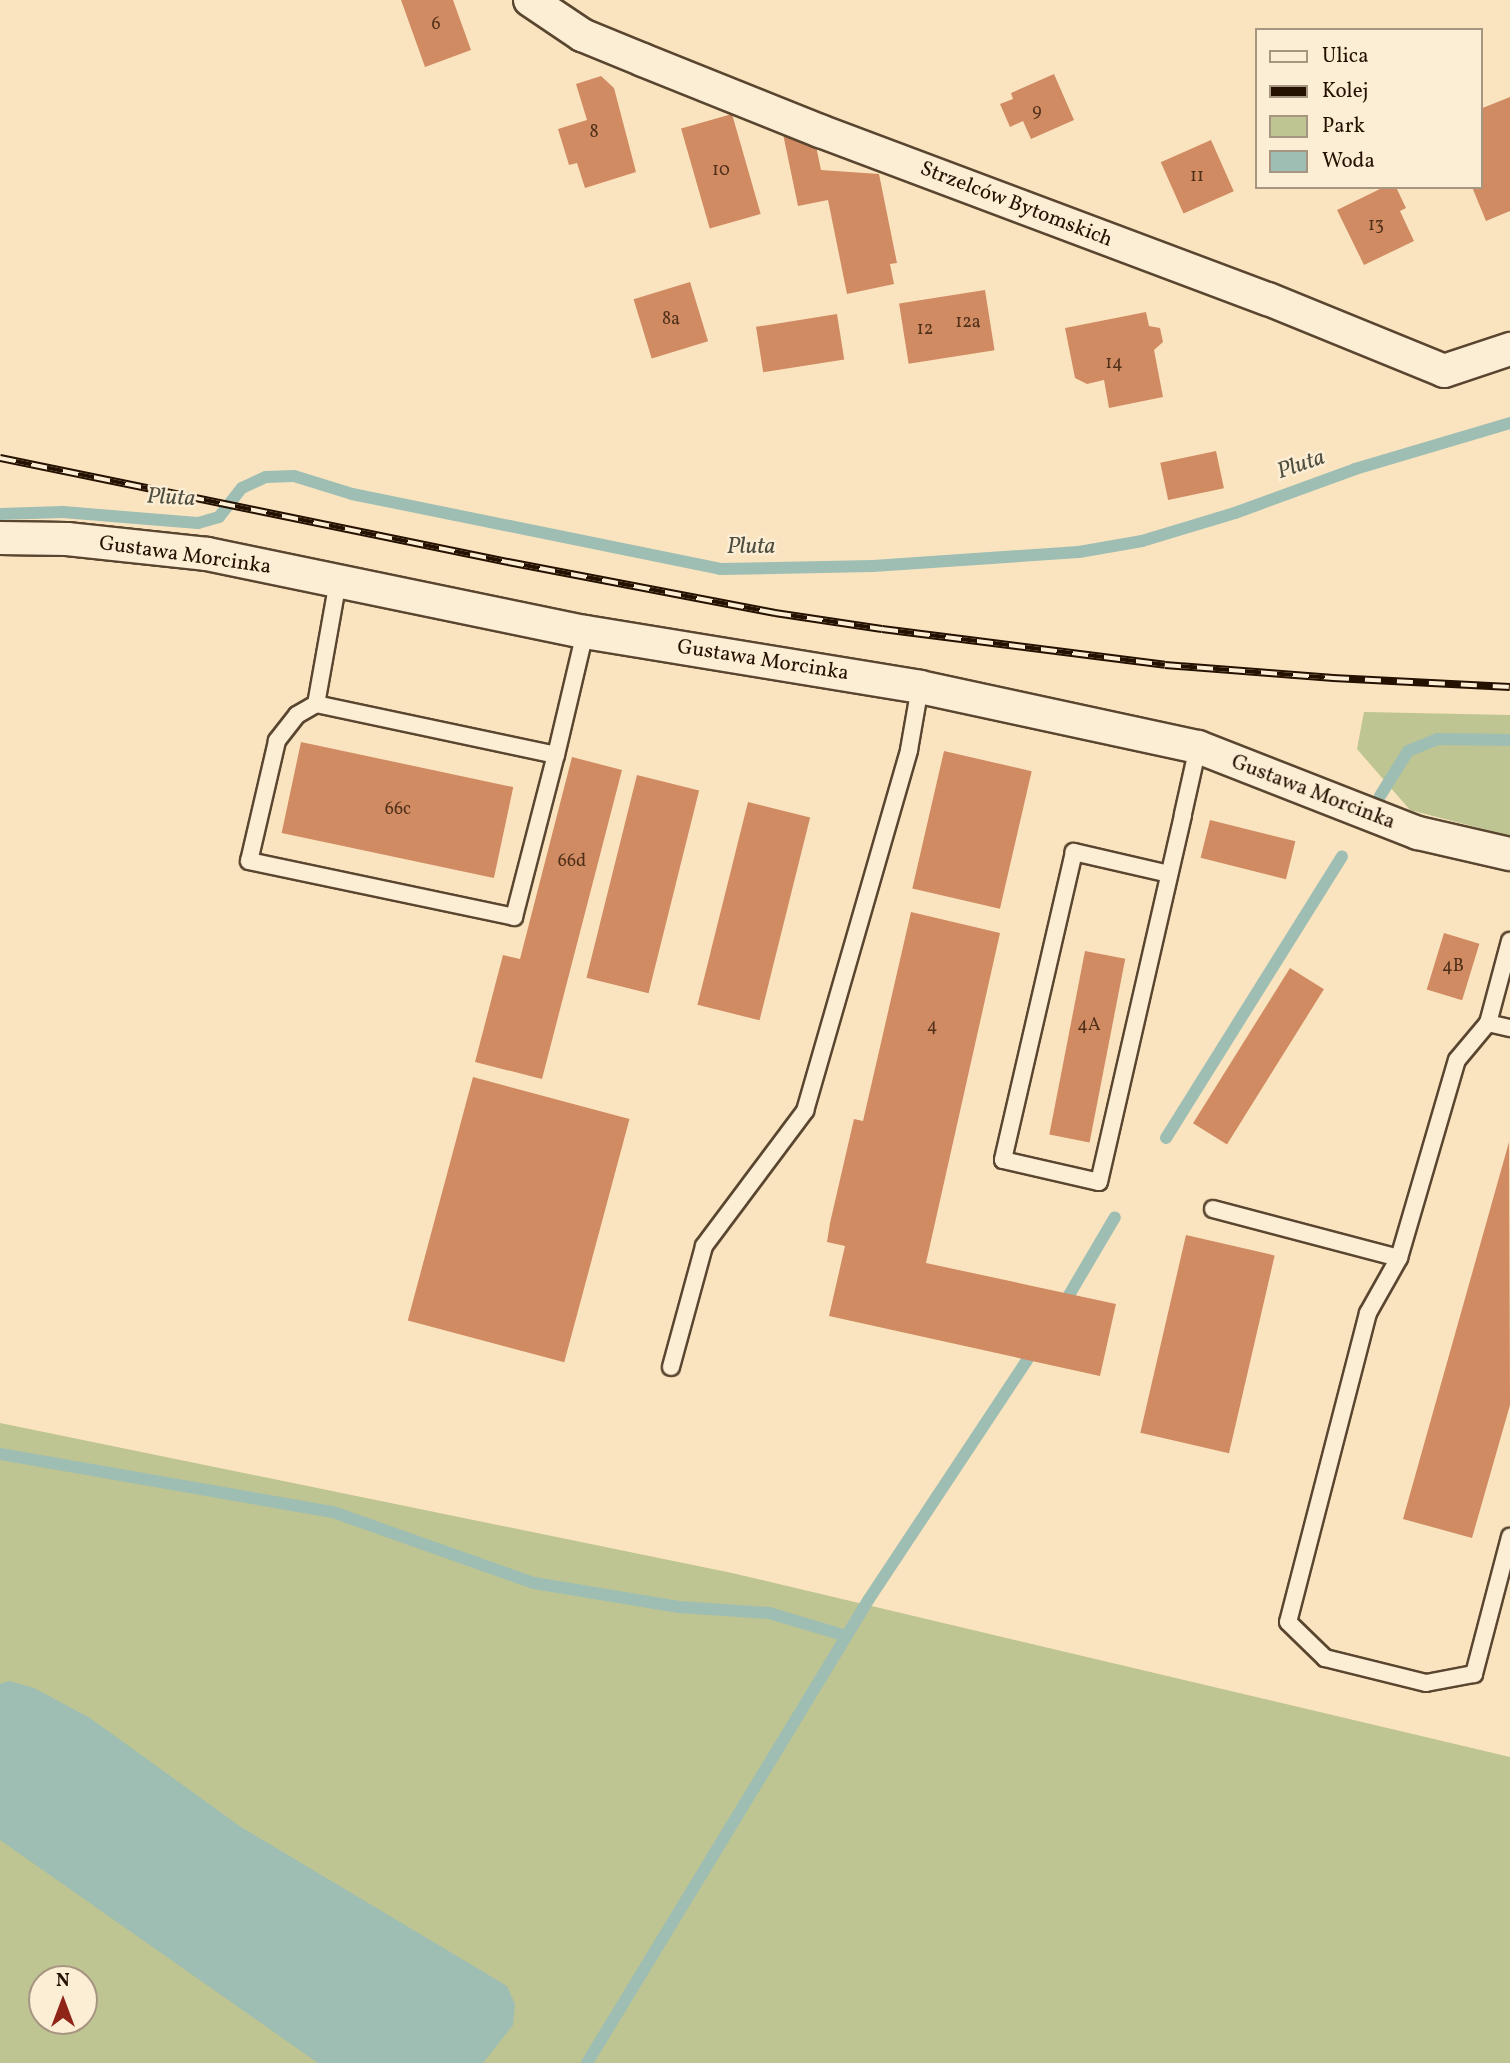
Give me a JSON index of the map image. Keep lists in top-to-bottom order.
{
  "streets": {
    "street": ["Strzelców Bytomskich", "Gustawa Morcinka"]
  },
  "water": ["Pluta"],
  "house_numbers": [
    "6",
    "9",
    "8",
    "10",
    "11",
    "13",
    "8a",
    "12a",
    "12",
    "14",
    "66c",
    "66d",
    "4B",
    "4A",
    "4"
  ],
  "legend": [
    "Ulica",
    "Kolej",
    "Park",
    "Woda"
  ],
  "north": "top"
}
